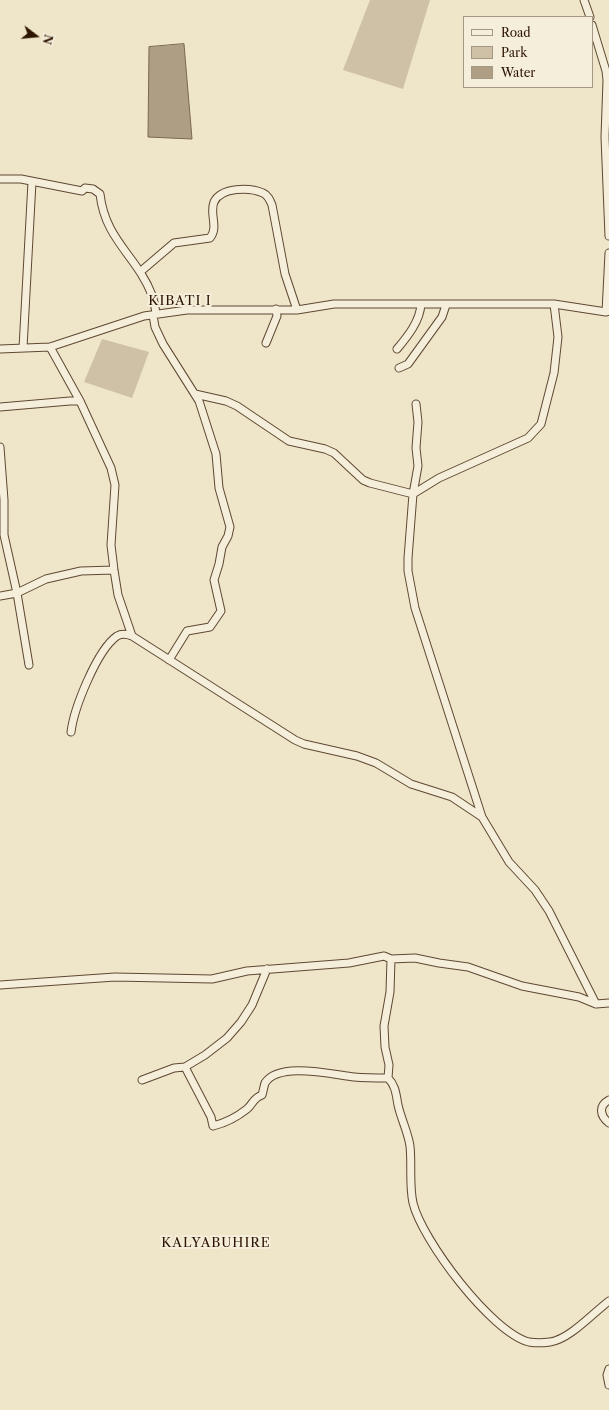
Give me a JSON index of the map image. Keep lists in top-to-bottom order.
{
  "districts": ["KIBATI I", "KALYABUHIRE"],
  "legend": ["Road", "Park", "Water"],
  "north": "right"
}
